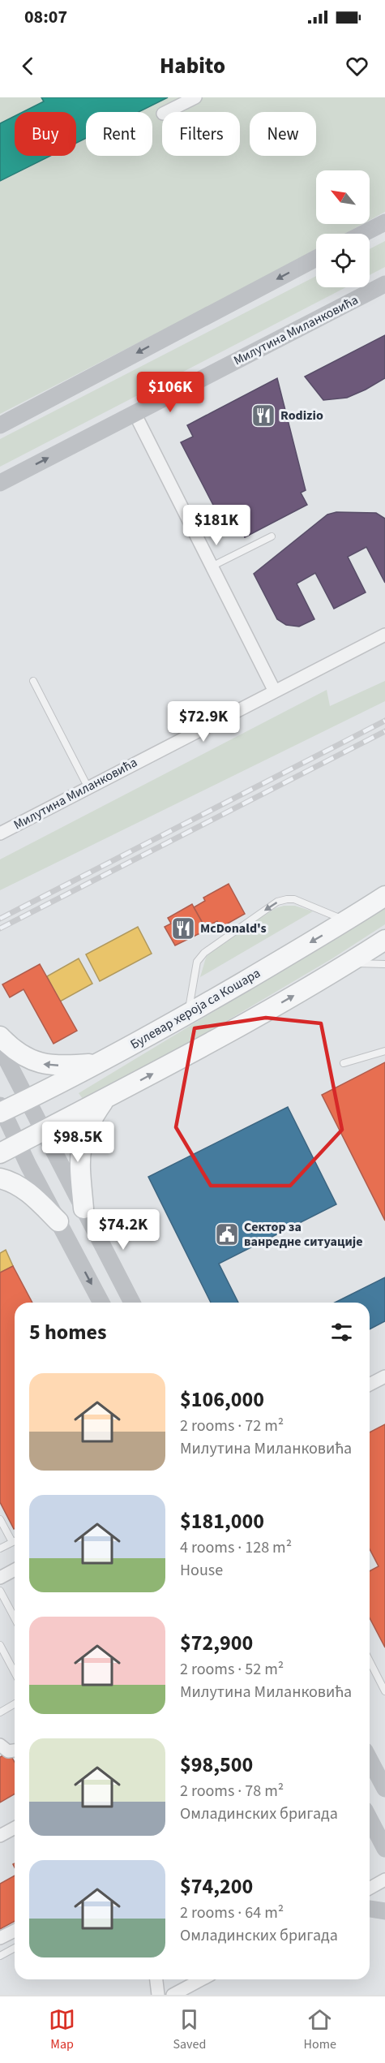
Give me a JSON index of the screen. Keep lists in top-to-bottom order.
{
  "streets": {
    "main road": ["Булевар хероја са Кошара"],
    "street": ["Милутина Миланковића"]
  },
  "places": {
    "restaurant": ["Rodizio", "McDonald's"],
    "public building": ["Сектор за ванредне ситуације"]
  },
  "north": "top left",
  "page": {
    "status": "08:07",
    "header": "Habito",
    "chip": [
      "Buy",
      "Rent",
      "Filters",
      "New"
    ],
    "price": [
      "$106K",
      "$181K",
      "$72.9K",
      "$98.5K",
      "$74.2K"
    ],
    "heading": "5 homes",
    "list": [
      {
        "name": "$106,000",
        "note": "2 rooms · 72 m² · Милутина Миланковића"
      },
      {
        "name": "$181,000",
        "note": "4 rooms · 128 m² · House"
      },
      {
        "name": "$72,900",
        "note": "2 rooms · 52 m² · Милутина Миланковића"
      },
      {
        "name": "$98,500",
        "note": "2 rooms · 78 m² · Омладинских бригада"
      },
      {
        "name": "$74,200",
        "note": "2 rooms · 64 m² · Омладинских бригада"
      }
    ],
    "tabs": ["Map", "Saved", "Home"]
  }
}
